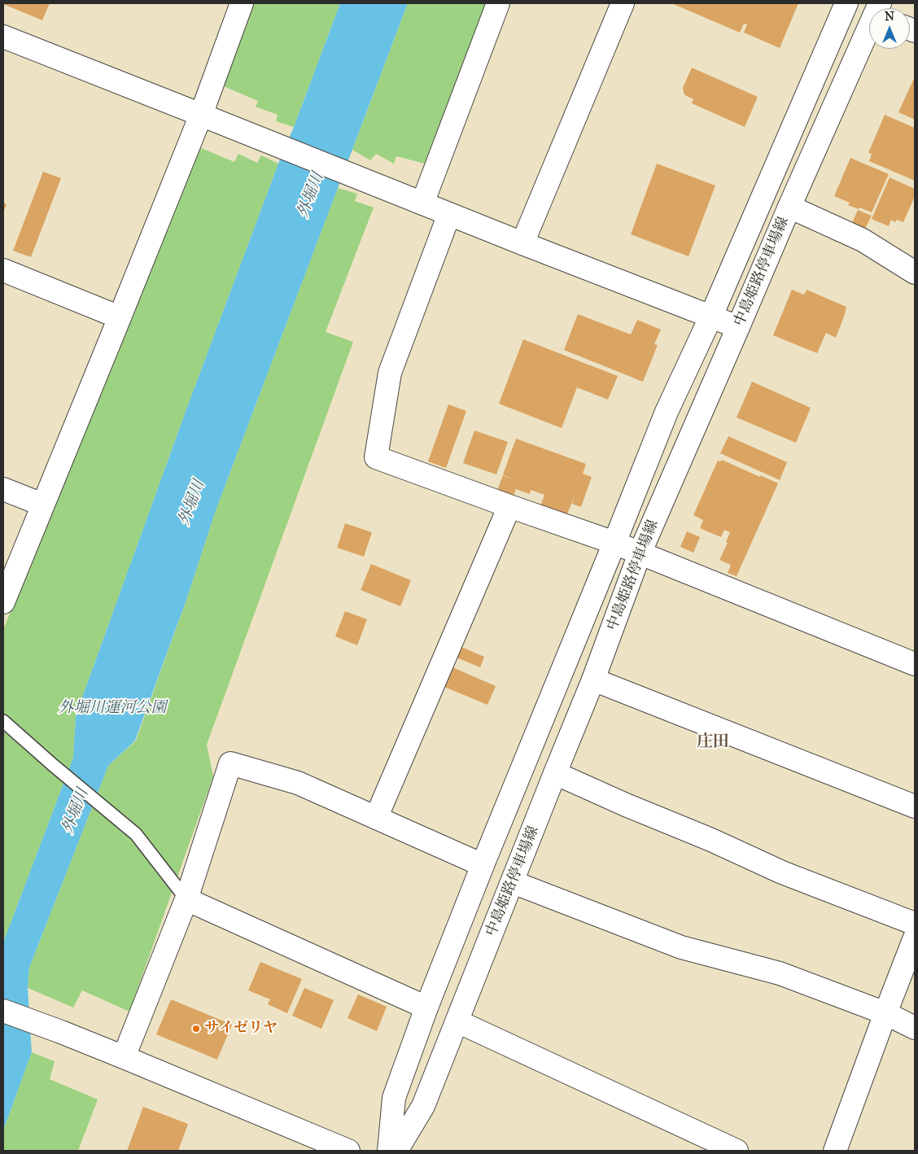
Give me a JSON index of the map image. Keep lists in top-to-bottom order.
{
  "streets": {
    "street": ["中島姫路停車場線"]
  },
  "districts": ["庄田"],
  "water": ["外堀川", "外堀川運河公園"],
  "places": ["サイゼリヤ"],
  "north": "top"
}
